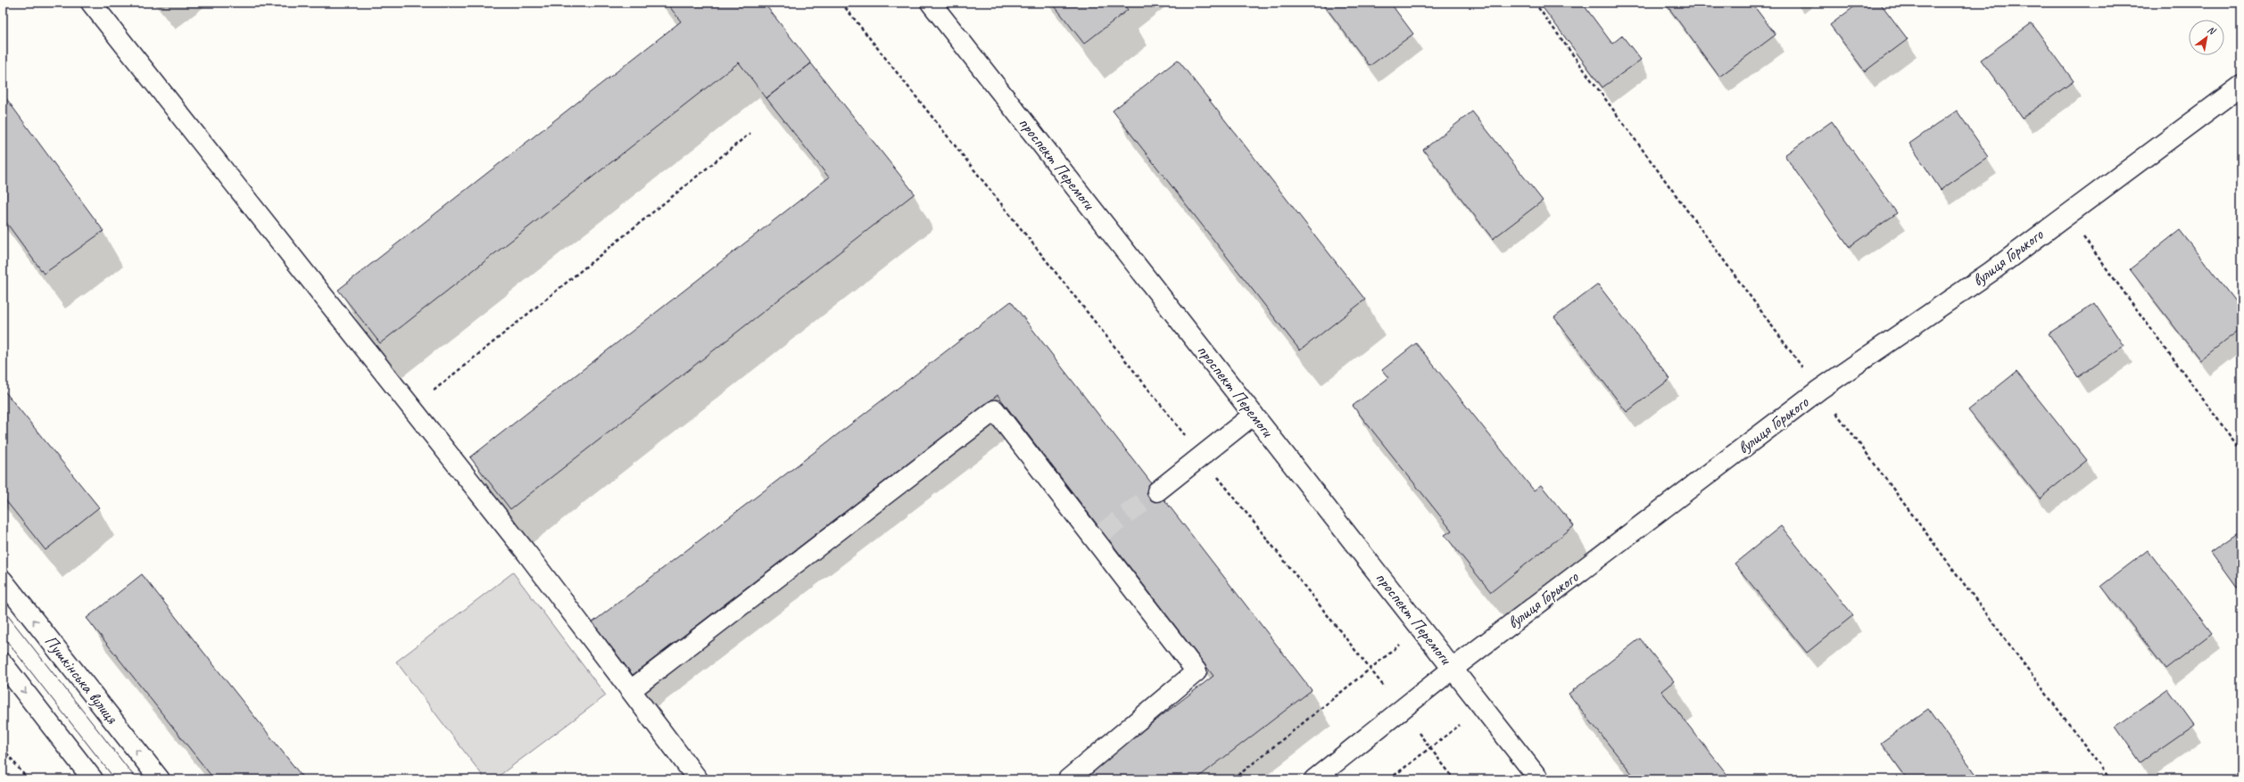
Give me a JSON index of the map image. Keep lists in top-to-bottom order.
{
  "streets": {
    "street": ["проспект Перемоги", "вулиця Горького", "Пушкінська вулиця"]
  },
  "crossings": [
    ["проспект Перемоги", "вулиця Горького"]
  ],
  "north": "top right"
}
